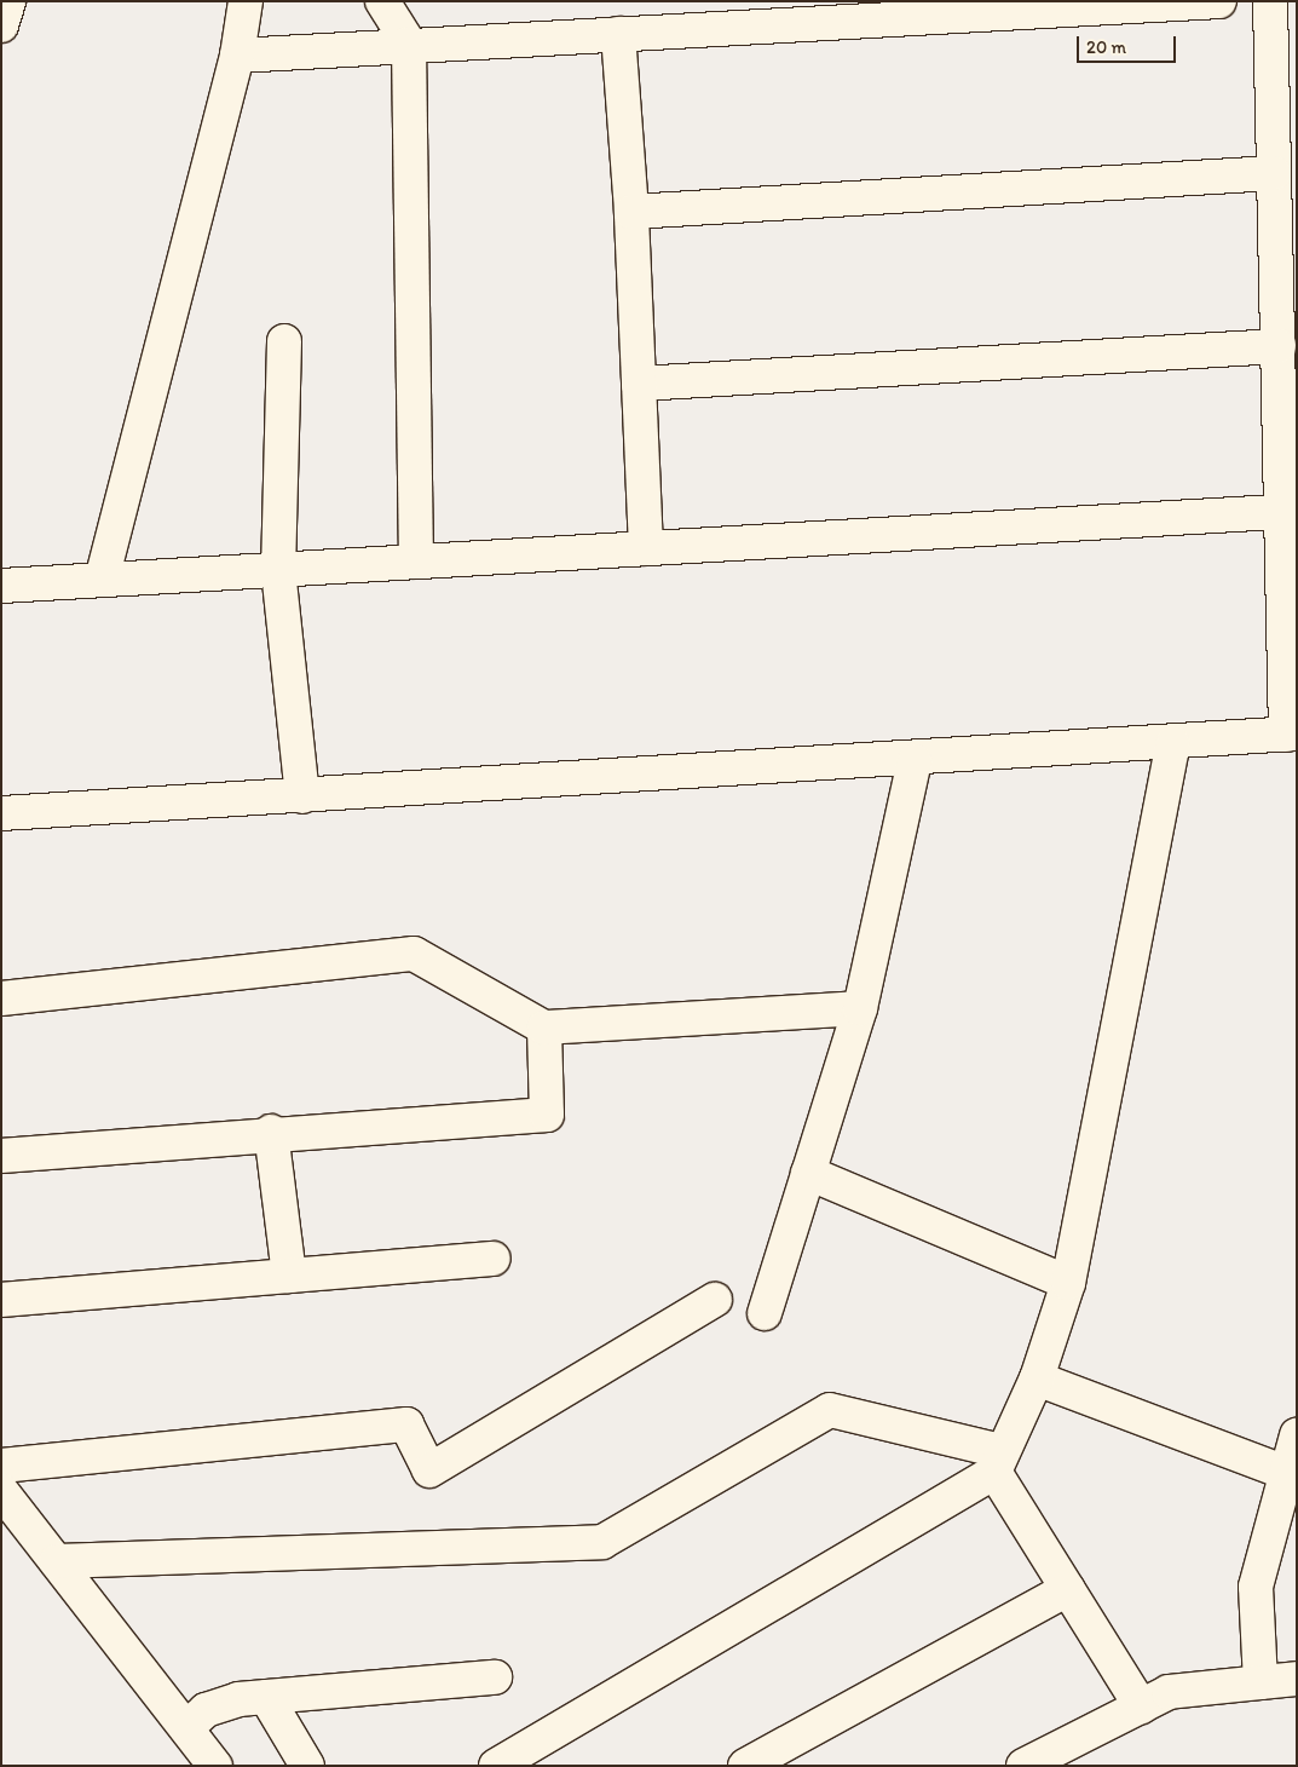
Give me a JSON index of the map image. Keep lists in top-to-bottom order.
{
  "scale_bar": "20 m"
}
